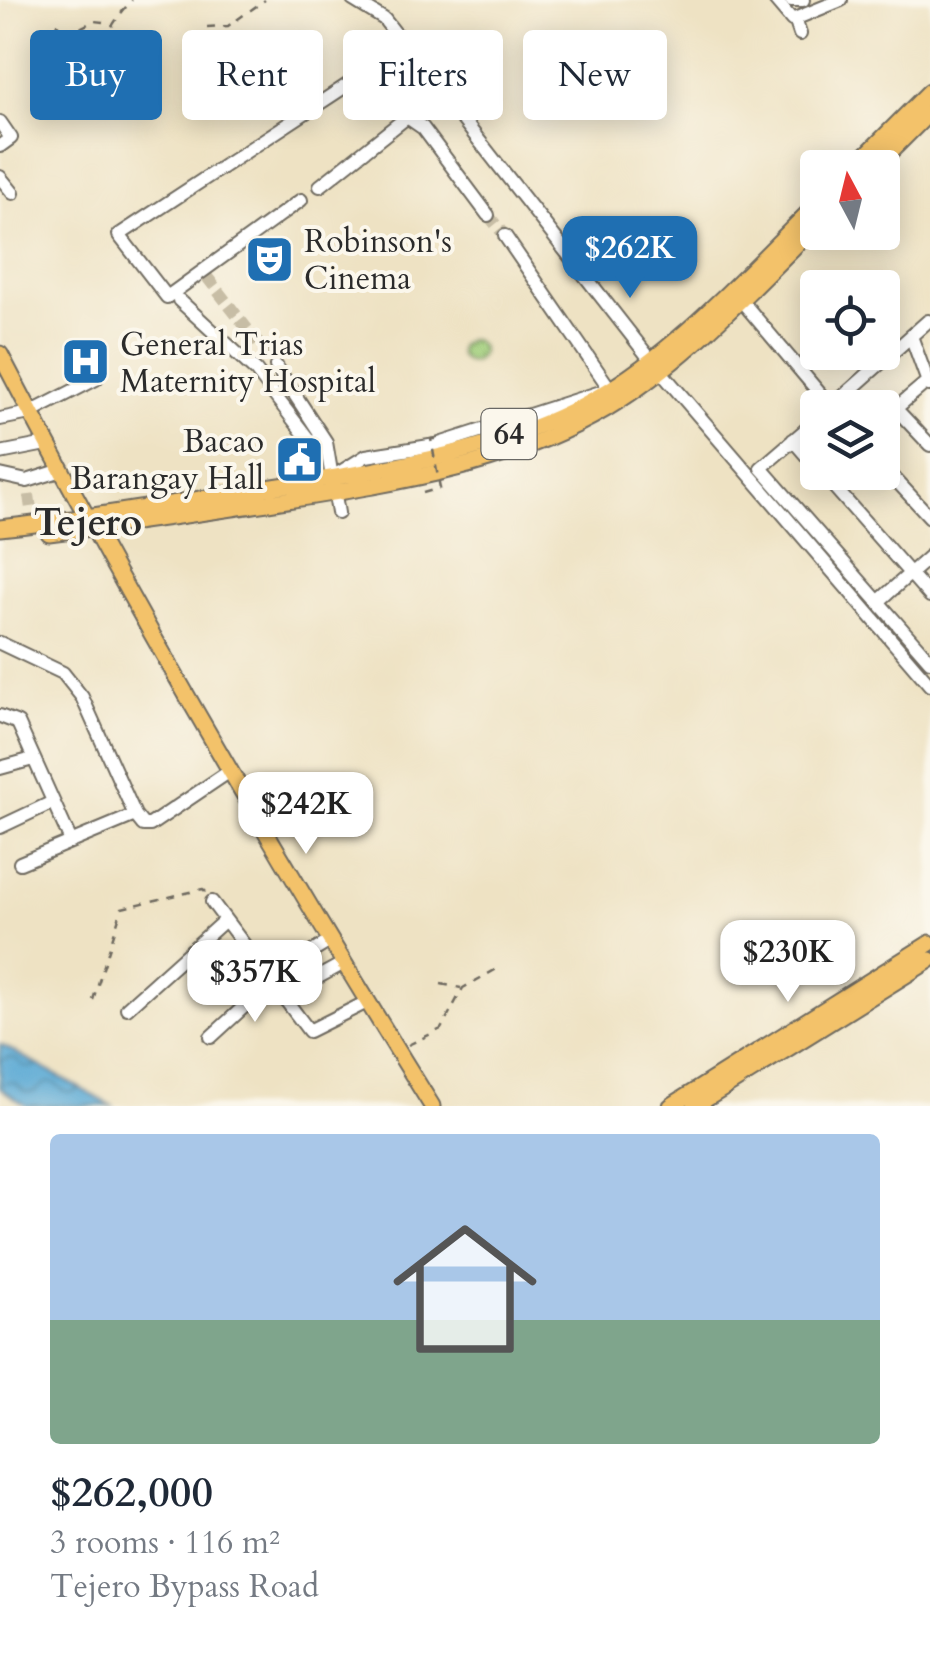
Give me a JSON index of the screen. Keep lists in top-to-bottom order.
{
  "streets": {
    "main road": ["64"]
  },
  "districts": ["Tejero"],
  "places": {
    "theatre": ["Robinson's Cinema"],
    "hospital": ["General Trias Maternity Hospital"],
    "public building": ["Bacao Barangay Hall"]
  },
  "north": "top",
  "page": {
    "chip": [
      "Buy",
      "Rent",
      "Filters",
      "New"
    ],
    "price": [
      "$262K",
      "$242K",
      "$230K",
      "$357K"
    ],
    "list": [
      {
        "name": "$262,000",
        "note": "3 rooms · 116 m² · Tejero Bypass Road"
      }
    ]
  }
}
